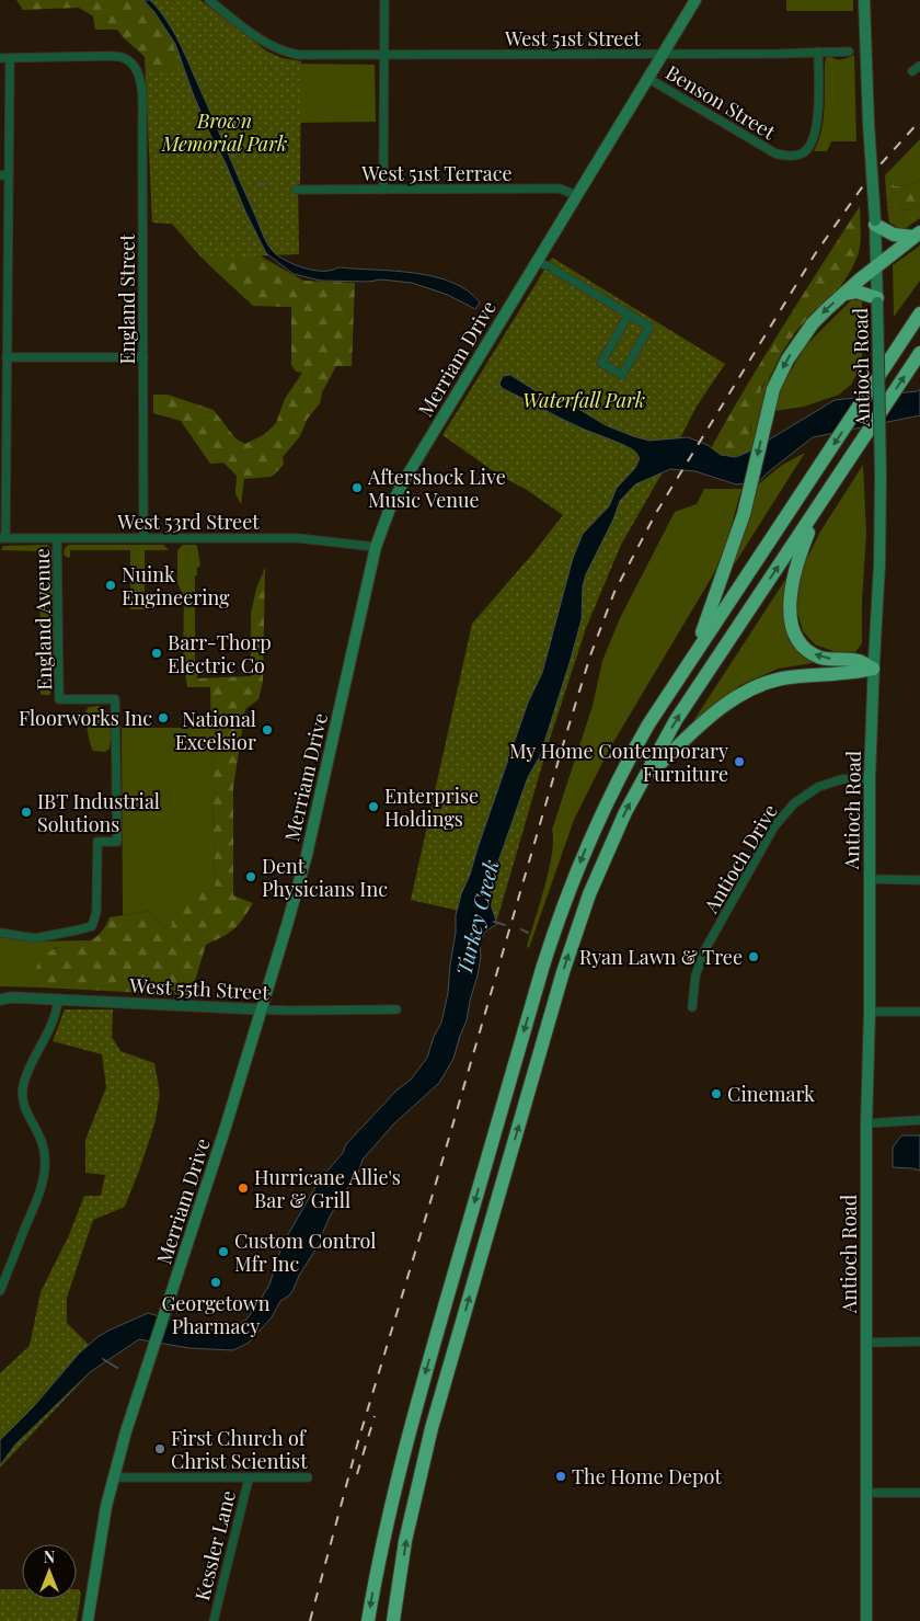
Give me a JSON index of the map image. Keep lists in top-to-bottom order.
{
  "streets": {
    "main road": ["Merriam Drive", "Antioch Road"],
    "street": [
      "West 51st Street",
      "Benson Street",
      "West 51st Terrace",
      "England Street",
      "West 53rd Street",
      "England Avenue",
      "Antioch Drive",
      "West 55th Street",
      "Kessler Lane"
    ]
  },
  "crossings": [
    ["West 51st Street", "Benson Street"],
    ["West 51st Street", "Merriam Drive"],
    ["Benson Street", "Merriam Drive"],
    ["West 51st Terrace", "Merriam Drive"],
    ["England Street", "West 53rd Street"],
    ["Merriam Drive", "West 53rd Street"],
    ["Merriam Drive", "West 55th Street"],
    ["Antioch Road", "Antioch Drive"],
    ["West 53rd Street", "England Avenue"]
  ],
  "water": ["Turkey Creek"],
  "parks": ["Brown Memorial Park", "Waterfall Park"],
  "places": [
    "Aftershock Live Music Venue",
    "Nuink Engineering",
    "Barr-Thorp Electric Co",
    "Floorworks Inc",
    "National Excelsior",
    "My Home Contemporary Furniture",
    "Enterprise Holdings",
    "IBT Industrial Solutions",
    "Dent Physicians Inc",
    "Ryan Lawn & Tree",
    "Cinemark",
    "Hurricane Allie's Bar & Grill",
    "Custom Control Mfr Inc",
    "Georgetown Pharmacy",
    "First Church of Christ Scientist",
    "The Home Depot"
  ],
  "north": "top"
}
